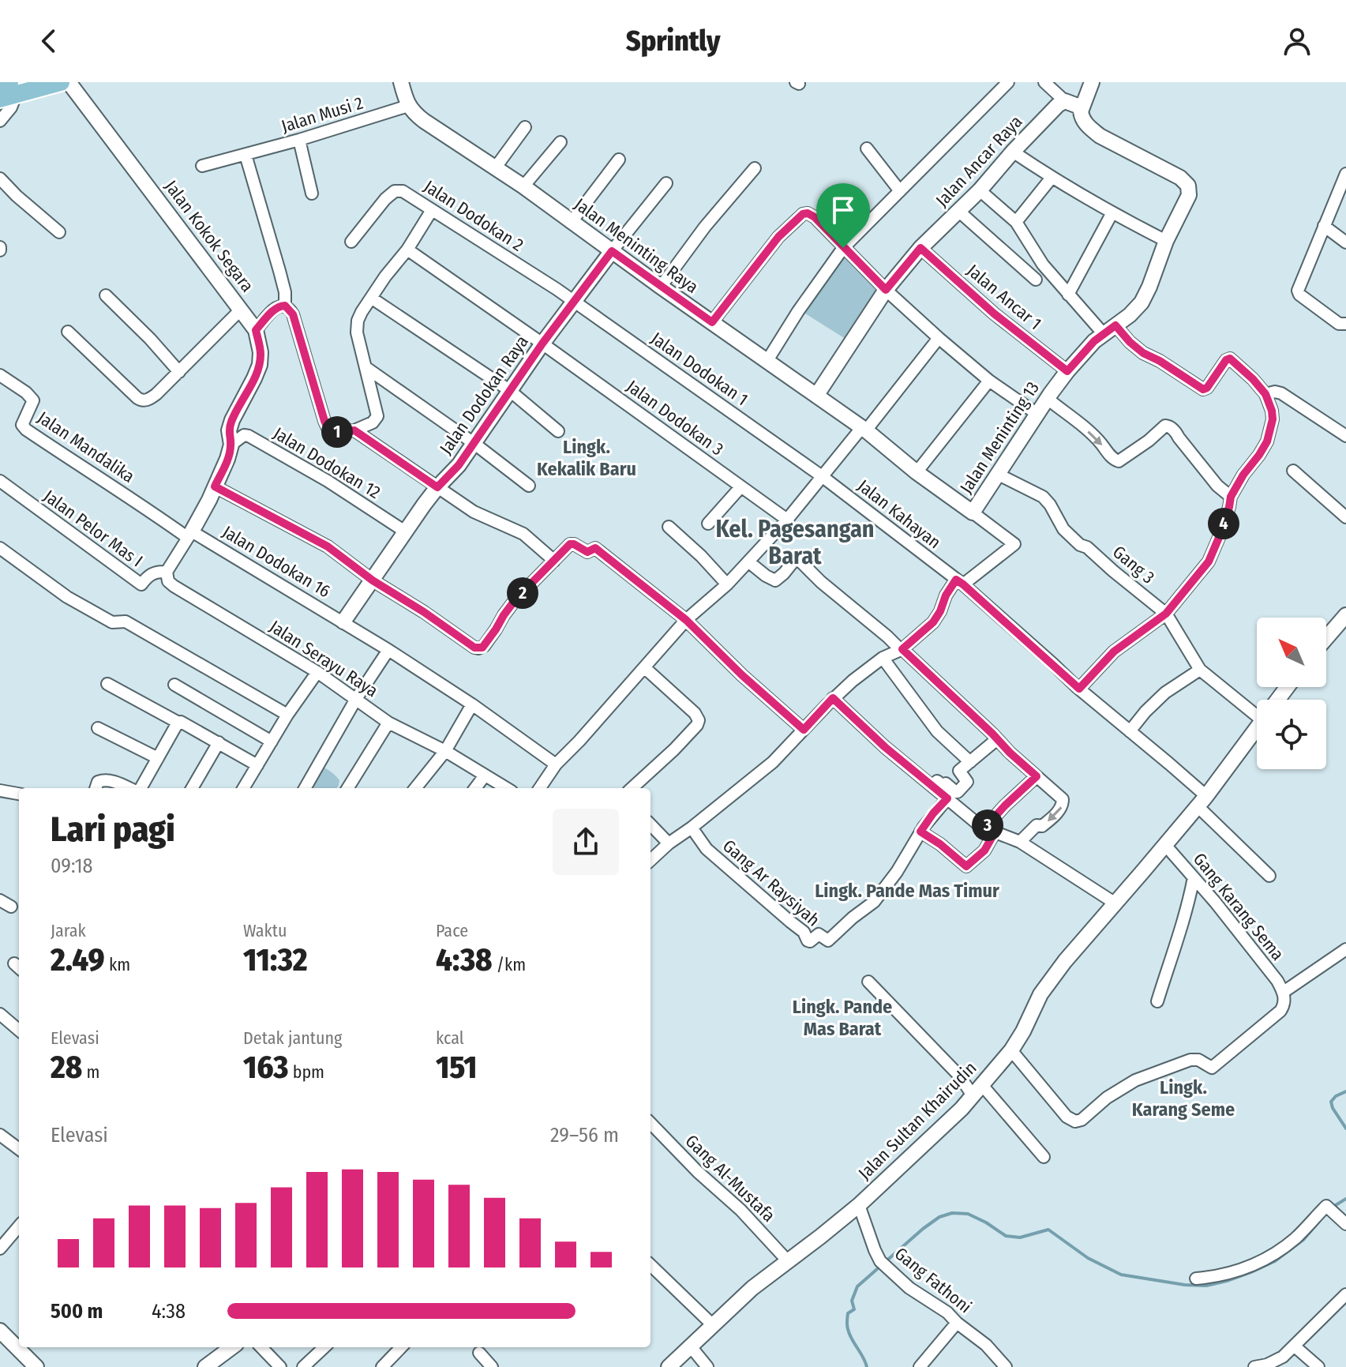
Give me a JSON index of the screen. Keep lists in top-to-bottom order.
{
  "streets": {
    "street": [
      "Jalan Musi 2",
      "Jalan Ancar Raya",
      "Jalan Dodokan 2",
      "Jalan Kokok Segara",
      "Jalan Meninting Raya",
      "Jalan Ancar 1",
      "Jalan Dodokan 1",
      "Jalan Dodokan Raya",
      "Jalan Dodokan 3",
      "Jalan Meninting 13",
      "Jalan Mandalika",
      "Jalan Dodokan 12",
      "Jalan Kahayan",
      "Jalan Pelor Mas I",
      "Jalan Dodokan 16",
      "Gang 3",
      "Jalan Serayu Raya",
      "Gang Ar Raysiyah",
      "Gang Karang Sema",
      "Jalan Sultan Khairudin",
      "Gang Al-Mustafa",
      "Gang Fathoni"
    ]
  },
  "crossings": [
    ["Jalan Musi 2", "Jalan Meninting Raya"],
    ["Jalan Ancar Raya", "Jalan Meninting Raya"],
    ["Jalan Ancar Raya", "Jalan Ancar 1"],
    ["Jalan Dodokan 2", "Jalan Dodokan 1"],
    ["Jalan Kokok Segara", "Jalan Mandalika"],
    ["Jalan Kokok Segara", "Jalan Dodokan 12"],
    ["Jalan Kokok Segara", "Jalan Dodokan 16"],
    ["Jalan Meninting Raya", "Jalan Dodokan Raya"],
    ["Jalan Meninting Raya", "Jalan Meninting 13"],
    ["Jalan Meninting Raya", "Jalan Kahayan"],
    ["Jalan Ancar 1", "Jalan Meninting 13"],
    ["Jalan Dodokan 1", "Jalan Dodokan Raya"],
    ["Jalan Dodokan 1", "Jalan Kahayan"],
    ["Jalan Dodokan Raya", "Jalan Dodokan 3"],
    ["Jalan Dodokan Raya", "Jalan Dodokan 12"],
    ["Jalan Dodokan Raya", "Jalan Dodokan 16"],
    ["Jalan Meninting 13", "Gang 3"],
    ["Jalan Mandalika", "Jalan Dodokan 16"],
    ["Jalan Kahayan", "Jalan Sultan Khairudin"],
    ["Jalan Pelor Mas I", "Jalan Serayu Raya"],
    ["Gang Karang Sema", "Jalan Sultan Khairudin"],
    ["Jalan Sultan Khairudin", "Gang Al-Mustafa"],
    ["Jalan Sultan Khairudin", "Gang Fathoni"]
  ],
  "districts": [
    "Lingk. Kekalik Baru",
    "Kel. Pagesangan Barat",
    "Lingk. Pande Mas Timur",
    "Lingk. Pande Mas Barat",
    "Lingk. Karang Seme"
  ],
  "north": "top left",
  "page": {
    "header": "Sprintly",
    "pins": [
      "1",
      "4",
      "2",
      "3"
    ],
    "heading": ["Lari pagi", "09:18"],
    "stats": [
      ["Jarak", "2.49 km"],
      ["Waktu", "11:32"],
      ["Pace", "4:38 /km"],
      ["Elevasi", "28 m"],
      ["Detak jantung", "163 bpm"],
      ["kcal", "151"]
    ],
    "chart": ["Elevasi", "29–56 m"],
    "list": [
      {
        "name": "500 m",
        "note": "4:38"
      }
    ]
  }
}
